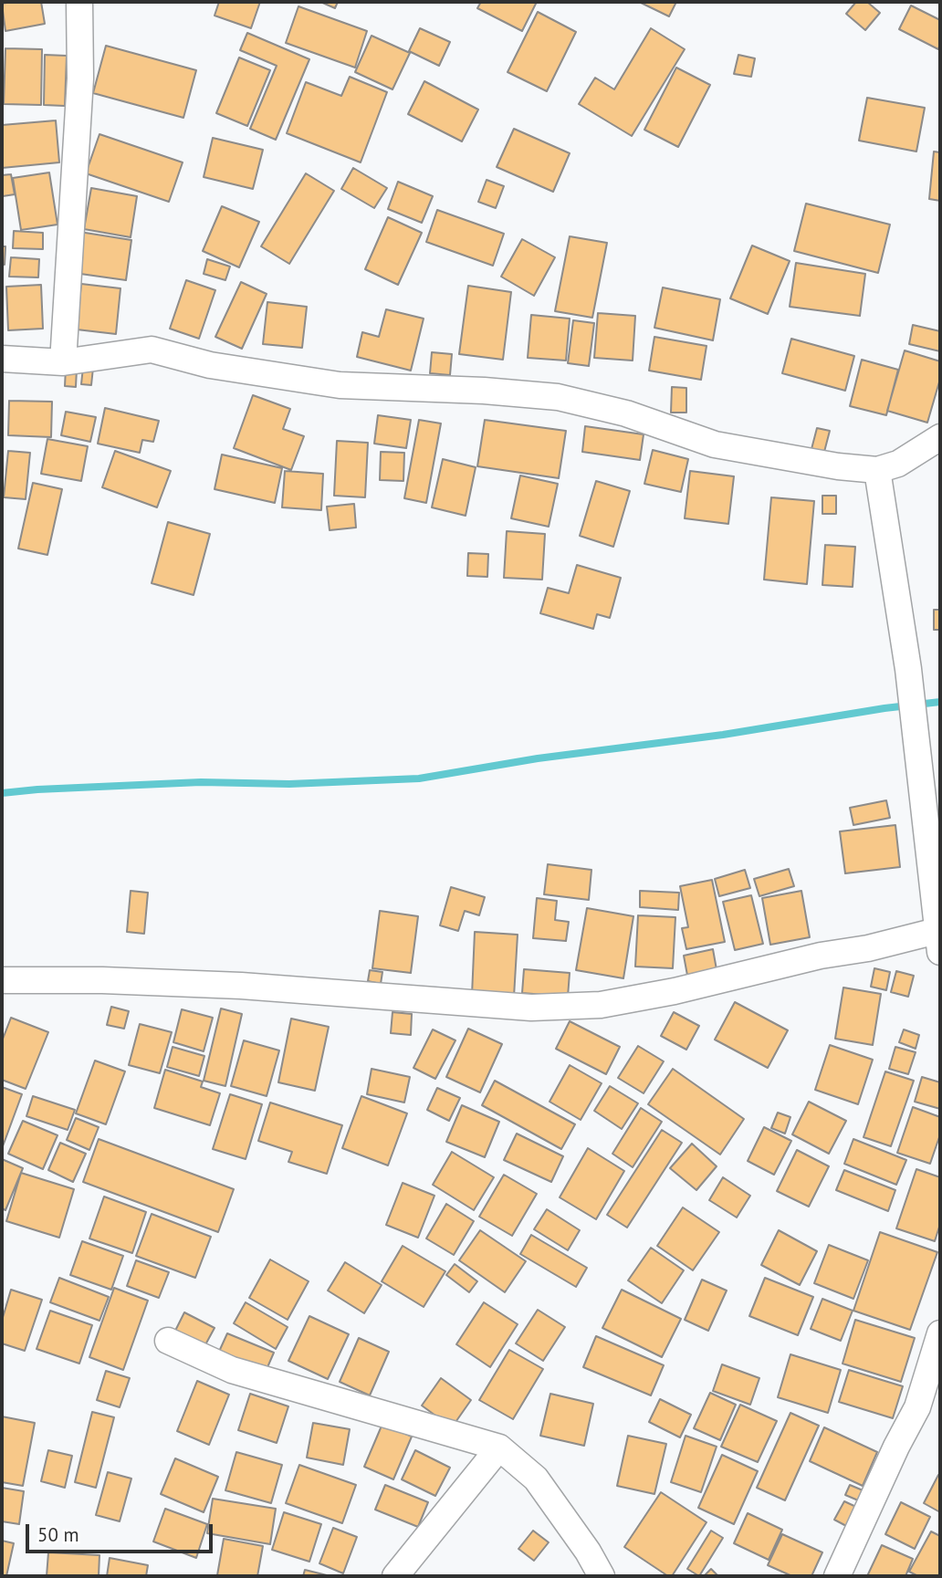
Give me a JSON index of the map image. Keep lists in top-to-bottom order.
{
  "scale_bar": "50 m"
}
